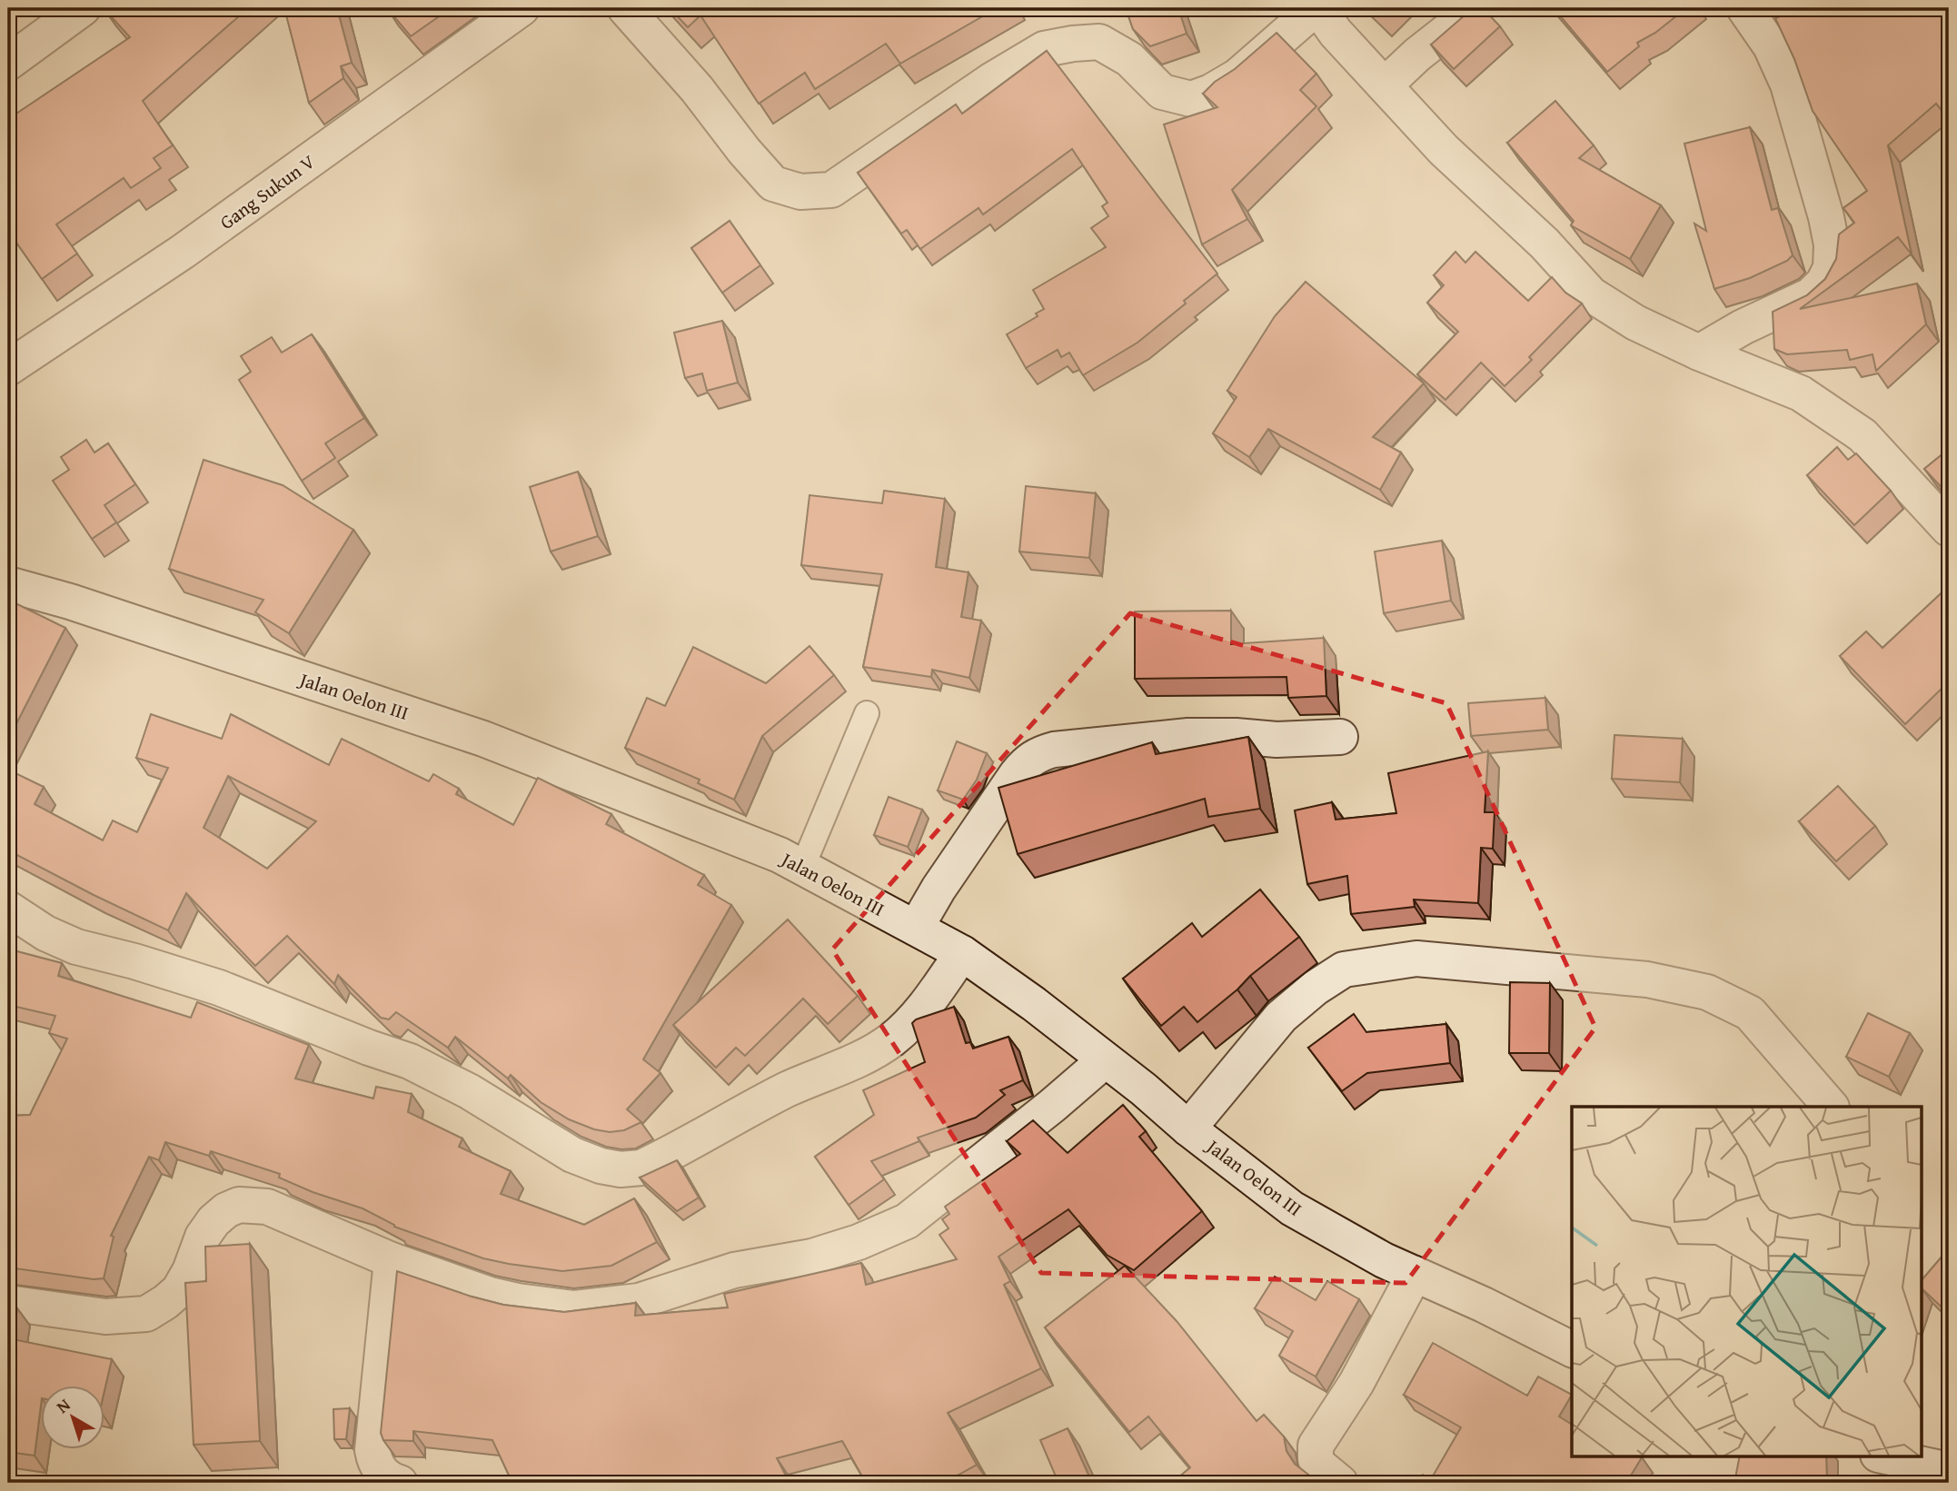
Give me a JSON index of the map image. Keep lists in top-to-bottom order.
{
  "streets": {
    "street": ["Gang Sukun V", "Jalan Oelon III"]
  },
  "north": "top left"
}
